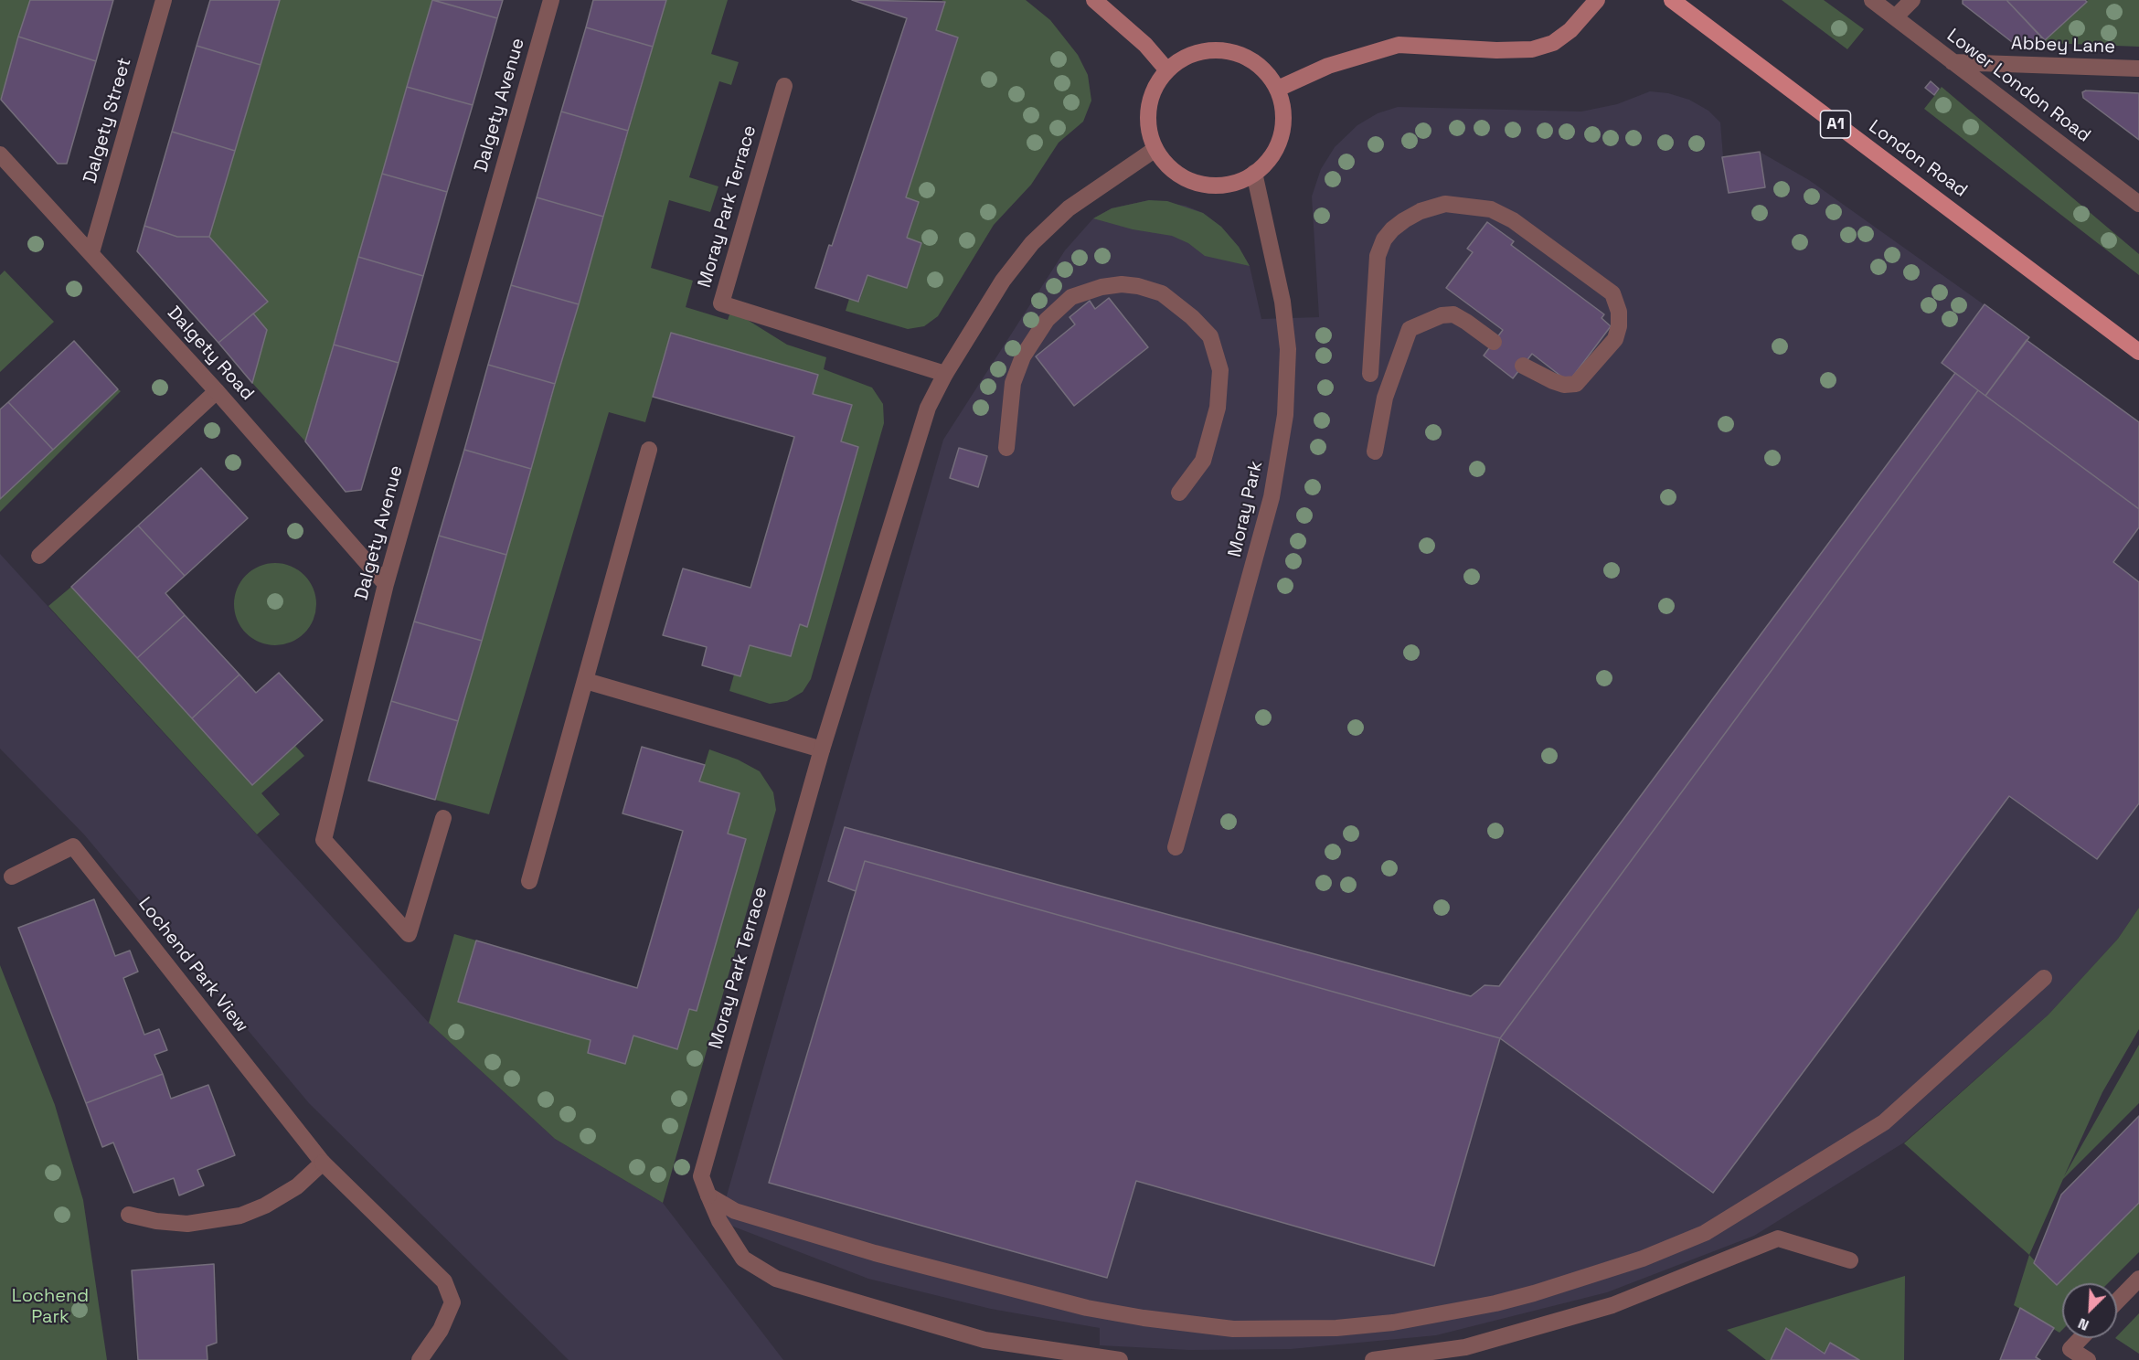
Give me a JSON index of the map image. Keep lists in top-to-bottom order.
{
  "streets": {
    "main road": ["A1", "London Road"],
    "street": [
      "Abbey Lane",
      "Lower London Road",
      "Dalgety Avenue",
      "Dalgety Street",
      "Moray Park Terrace",
      "Dalgety Road",
      "Moray Park",
      "Lochend Park View"
    ]
  },
  "crossings": [
    ["Abbey Lane", "Lower London Road"],
    ["Dalgety Avenue", "Dalgety Road"],
    ["Dalgety Street", "Dalgety Road"],
    ["Moray Park Terrace", "Moray Park"]
  ],
  "parks": ["Lochend Park"],
  "north": "bottom left"
}
